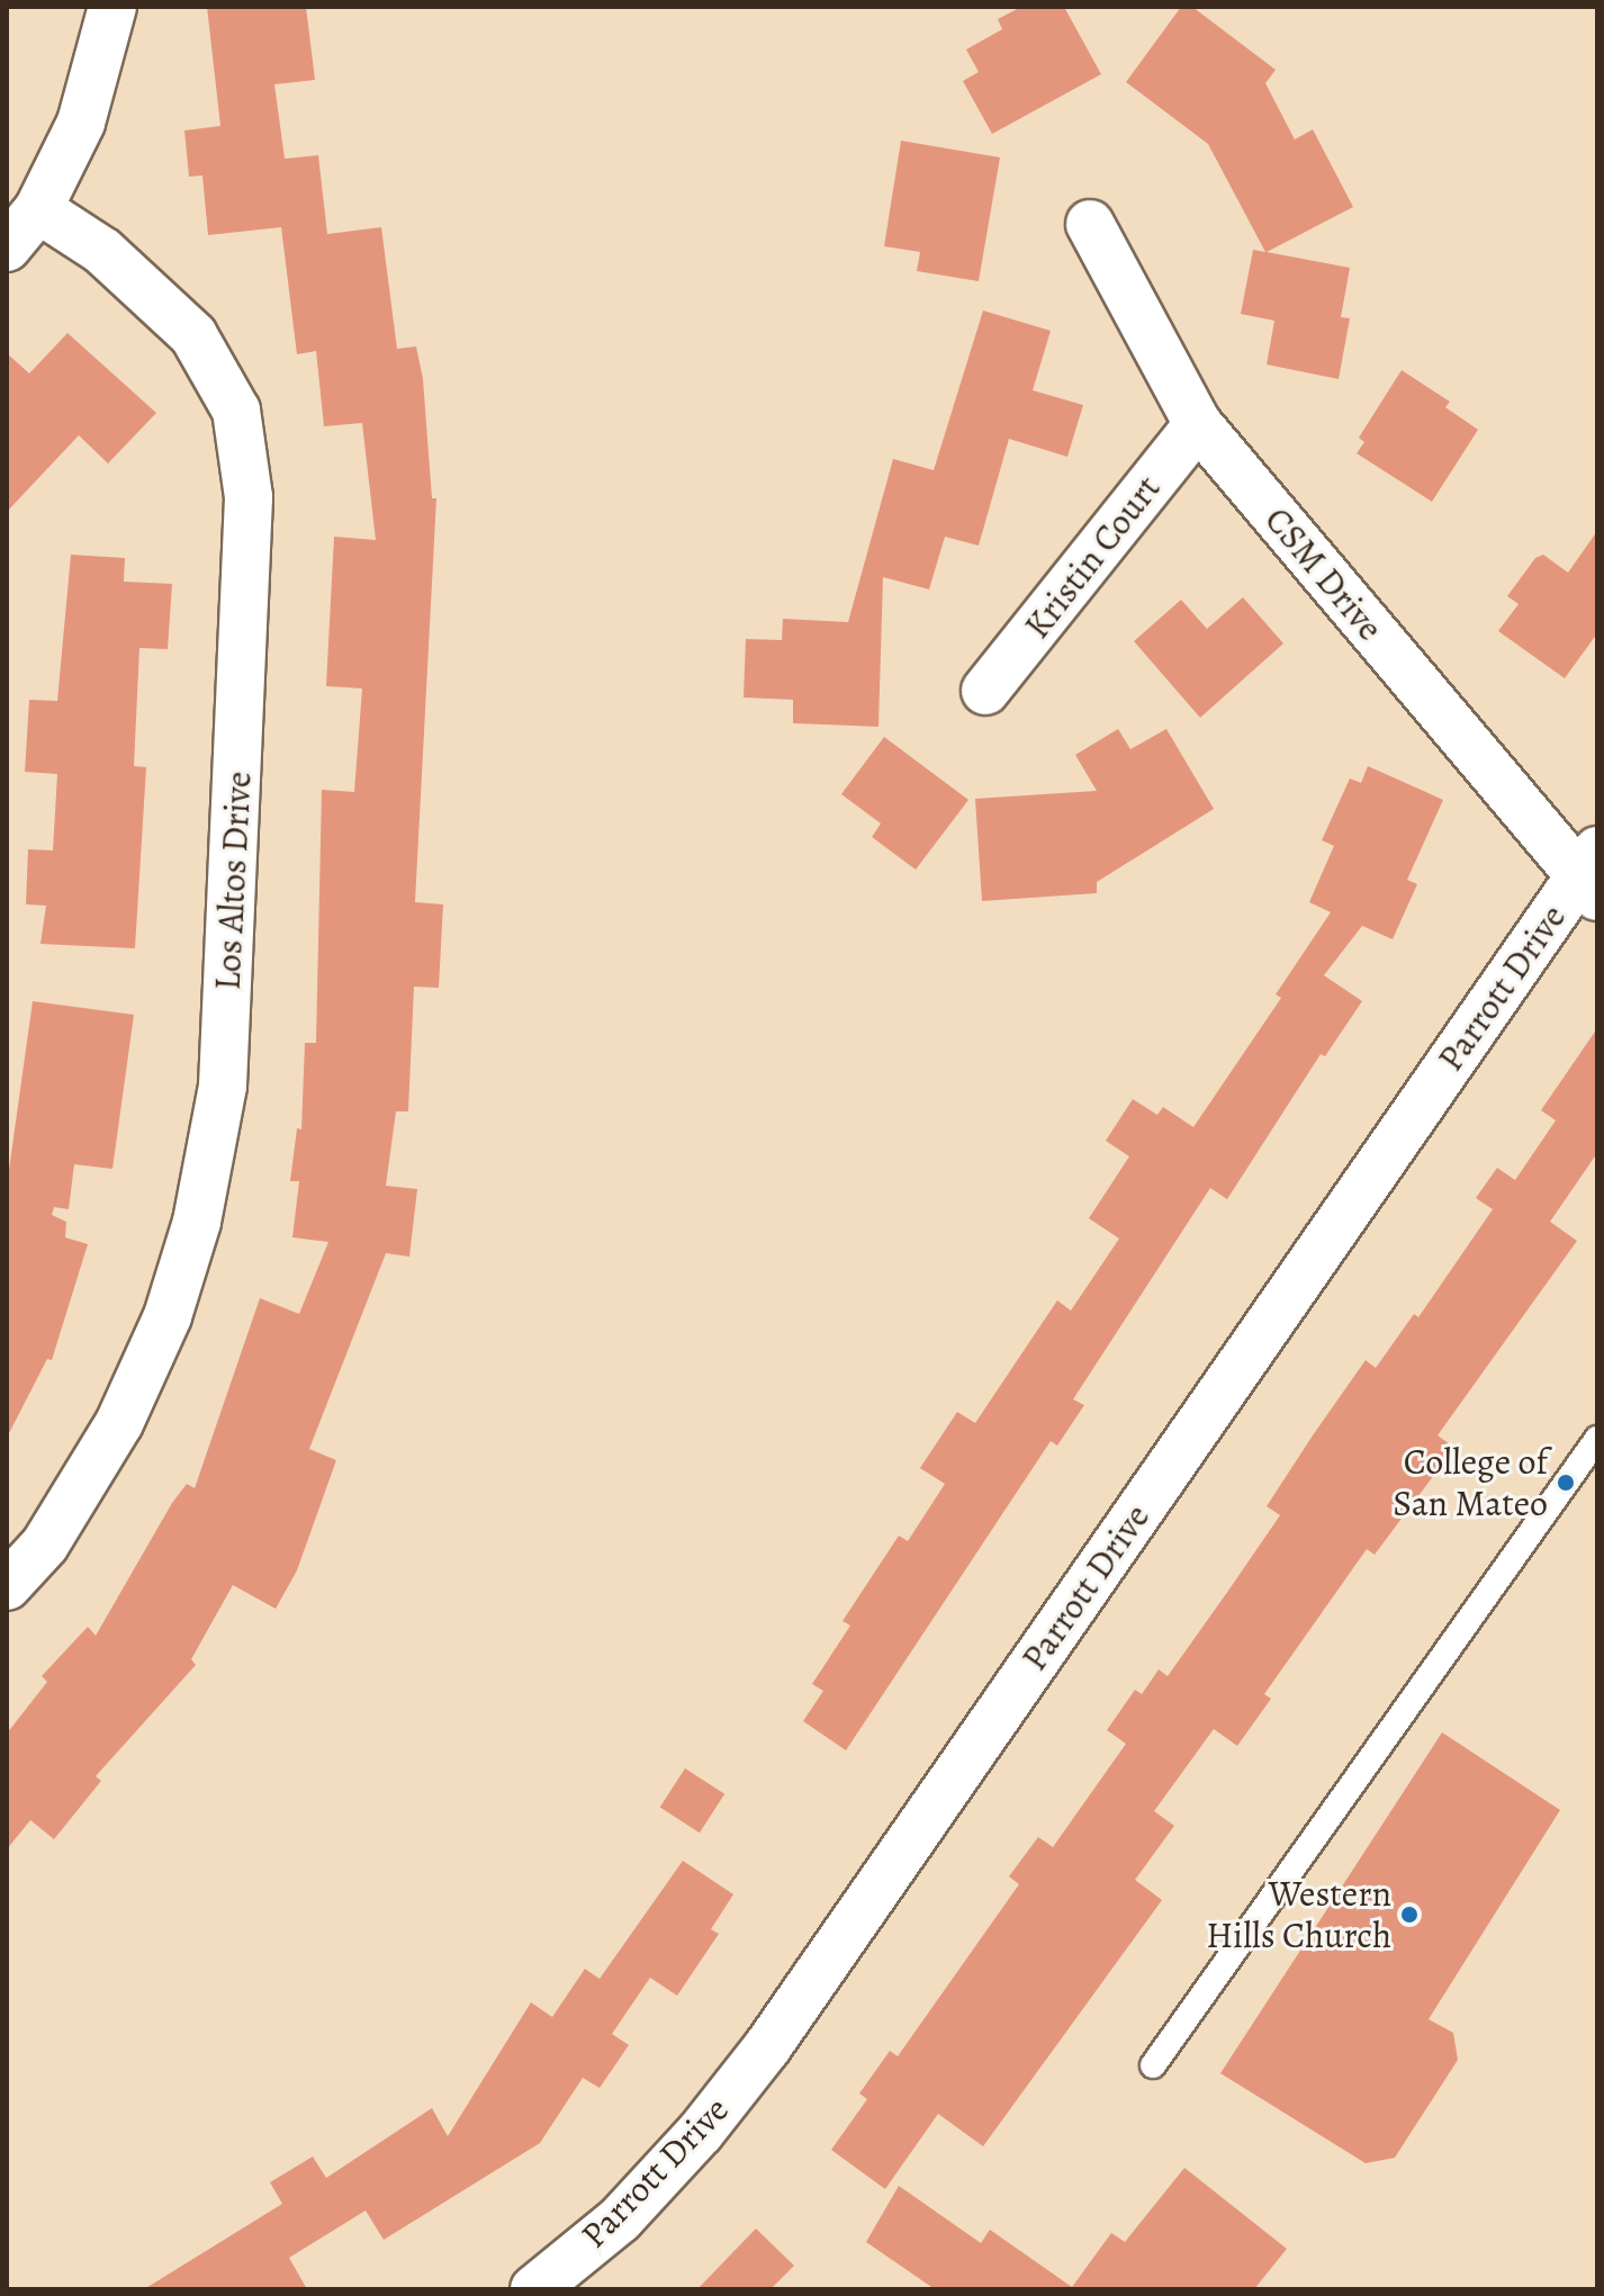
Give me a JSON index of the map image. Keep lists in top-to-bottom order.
{
  "streets": {
    "street": [
      "Kristin Court",
      "CSM Drive",
      "Los Altos Drive",
      "Parrott Drive"
    ]
  },
  "crossings": [
    ["Kristin Court", "CSM Drive"],
    ["CSM Drive", "Parrott Drive"]
  ],
  "places": ["College of San Mateo", "Western Hills Church"]
}
